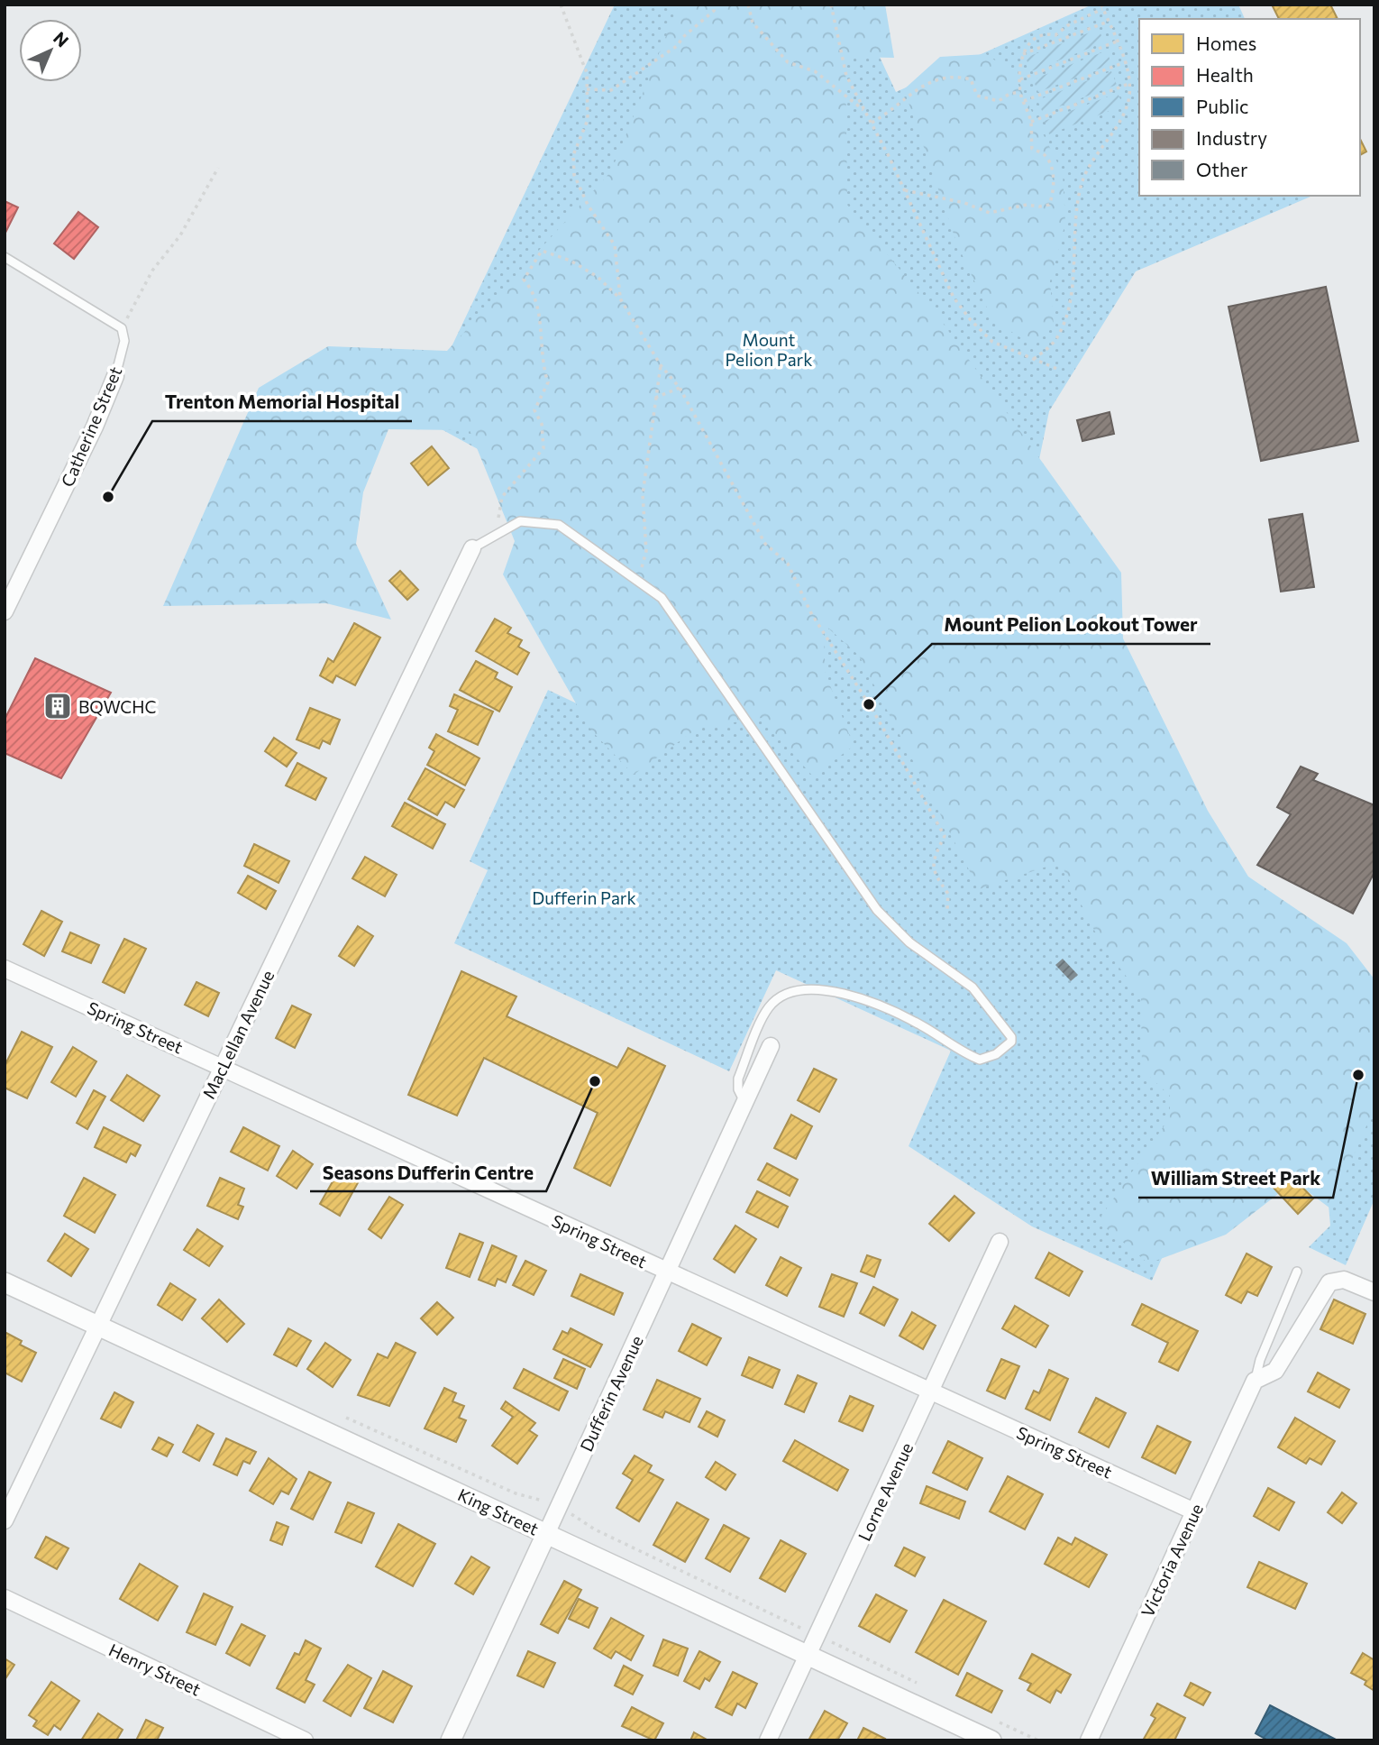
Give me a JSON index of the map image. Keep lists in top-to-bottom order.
{
  "streets": {
    "street": [
      "Catherine Street",
      "Spring Street",
      "MacLellan Avenue",
      "Dufferin Avenue",
      "Lorne Avenue",
      "King Street",
      "Victoria Avenue",
      "Henry Street"
    ]
  },
  "crossings": [
    ["Spring Street", "MacLellan Avenue"],
    ["Spring Street", "Dufferin Avenue"],
    ["Spring Street", "Lorne Avenue"],
    ["Spring Street", "Victoria Avenue"],
    ["MacLellan Avenue", "King Street"],
    ["Dufferin Avenue", "King Street"],
    ["Lorne Avenue", "King Street"]
  ],
  "parks": ["Mount Pelion Park", "Dufferin Park"],
  "places": {
    "other": [
      "Trenton Memorial Hospital",
      "Mount Pelion Lookout Tower",
      "William Street Park",
      "Seasons Dufferin Centre"
    ],
    "building": ["BQWCHC"]
  },
  "legend": [
    "Homes",
    "Health",
    "Public",
    "Industry",
    "Other"
  ],
  "north": "top right"
}
